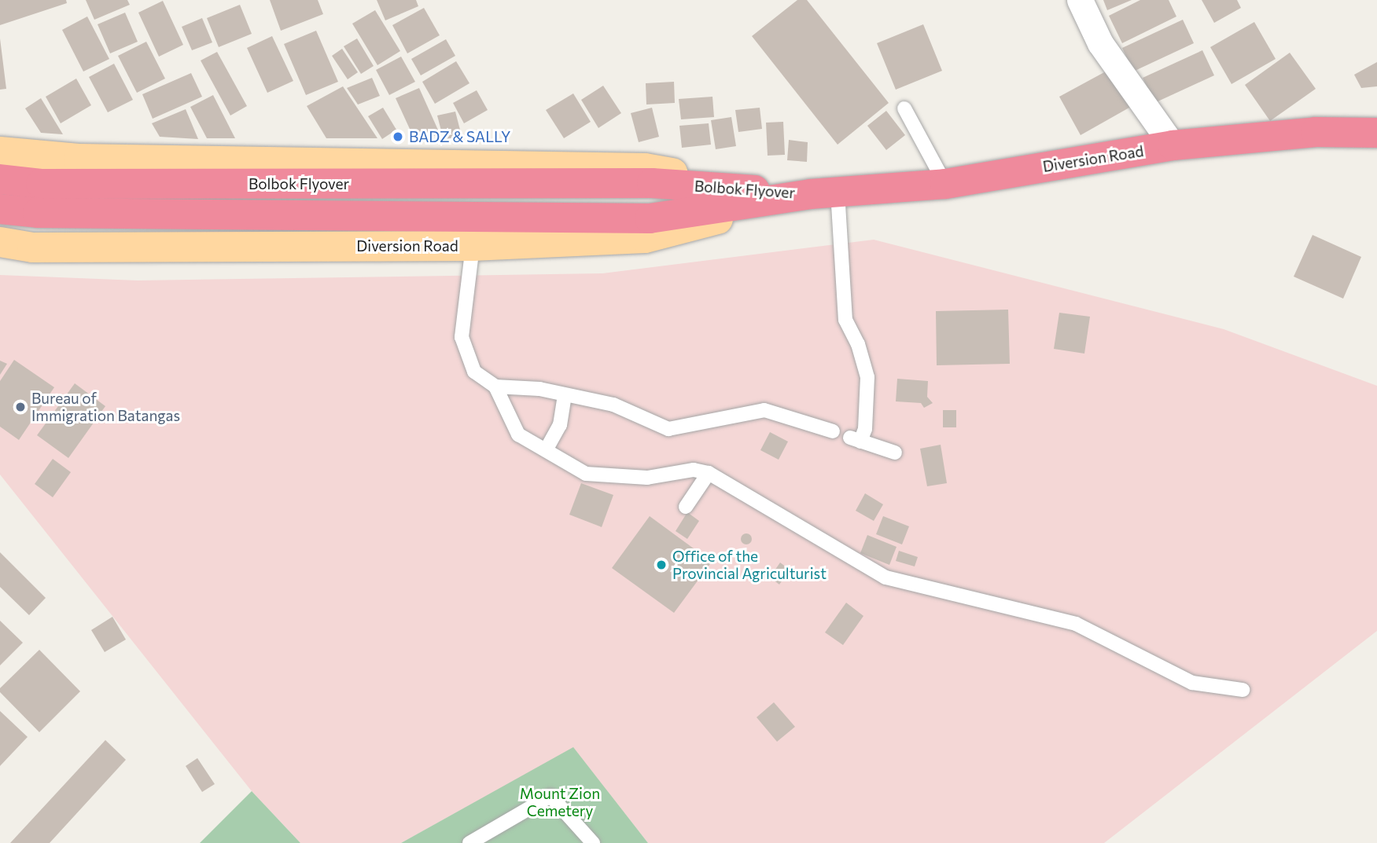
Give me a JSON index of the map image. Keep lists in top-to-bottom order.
{
  "streets": {
    "highway": ["Diversion Road", "Bolbok Flyover"]
  },
  "crossings": [
    ["Diversion Road", "Bolbok Flyover"]
  ],
  "parks": ["Mount Zion Cemetery"],
  "places": ["BADZ & SALLY", "Bureau of Immigration Batangas", "Office of the Provincial Agriculturist"]
}
